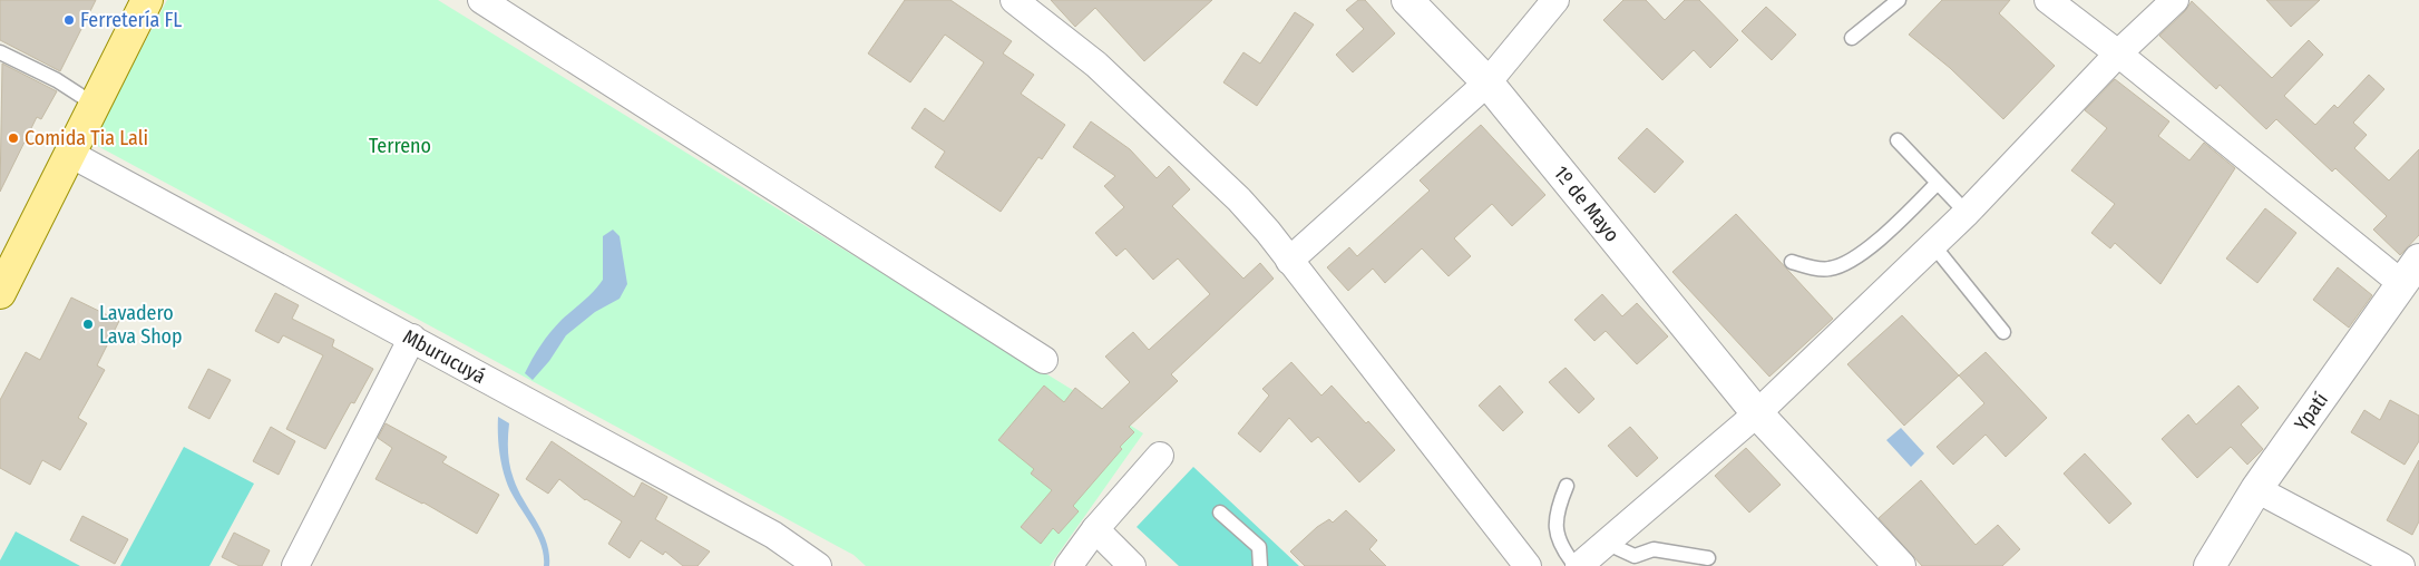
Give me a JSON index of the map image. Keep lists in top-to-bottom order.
{
  "streets": {
    "street": ["1º de Mayo", "Mburucuyá", "Ypatí"]
  },
  "parks": ["Terreno"],
  "places": ["Ferretería FL", "Comida Tia Lali", "Lavadero Lava Shop"]
}
